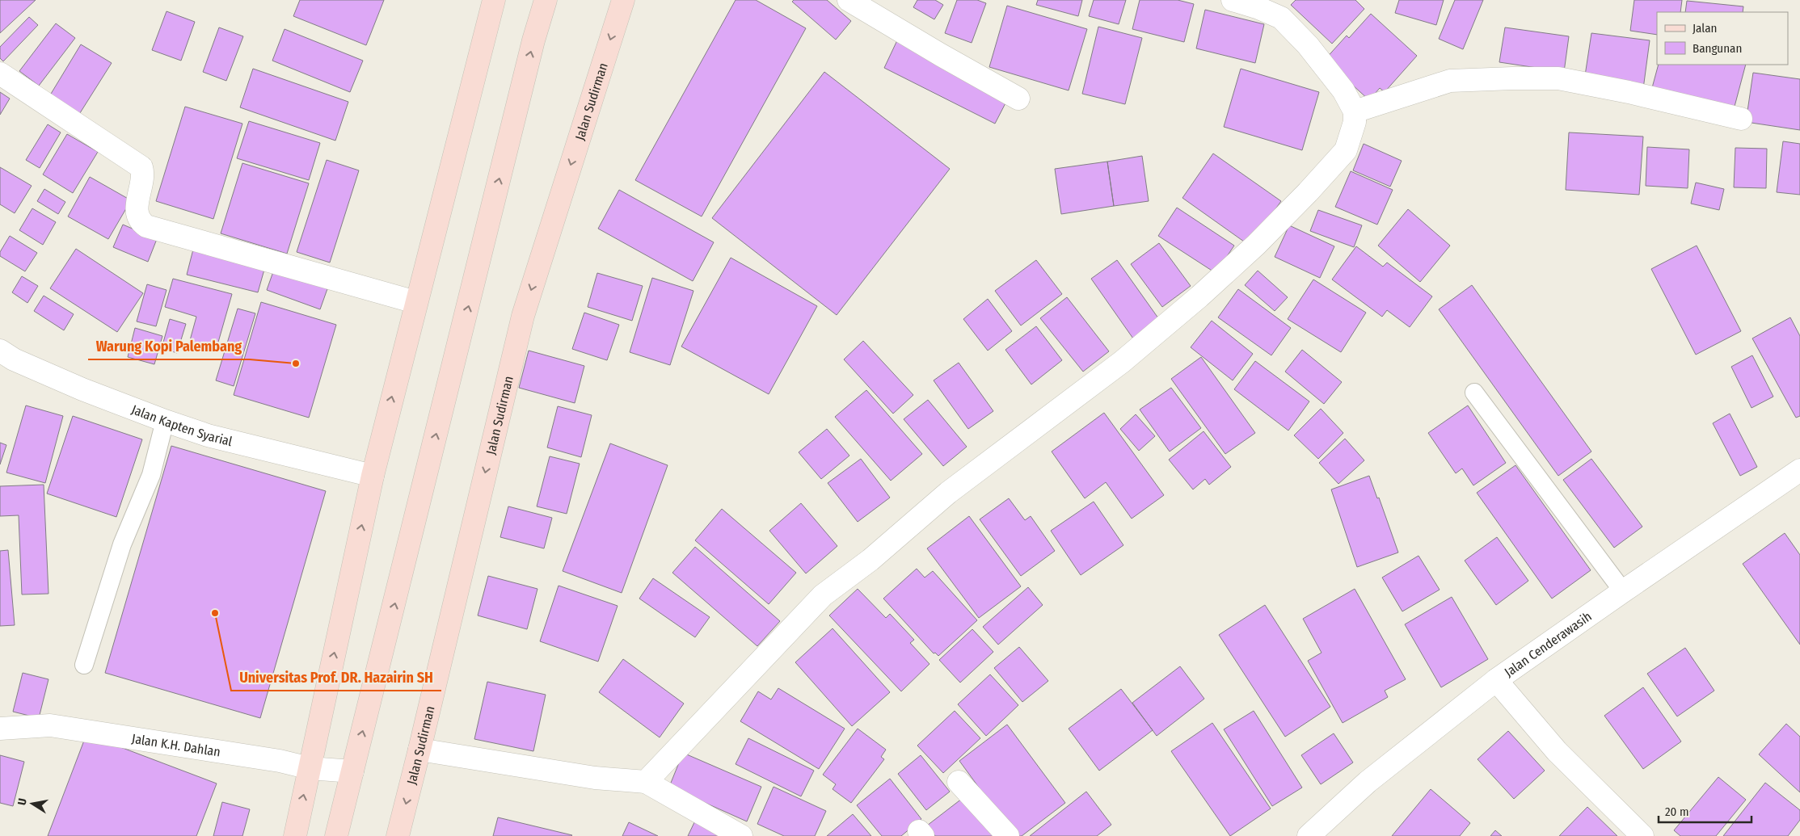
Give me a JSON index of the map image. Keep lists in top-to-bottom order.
{
  "streets": {
    "main road": ["Jalan Sudirman"],
    "street": ["Jalan Kapten Syarial", "Jalan Cenderawasih", "Jalan K.H. Dahlan"]
  },
  "places": ["Warung Kopi Palembang", "Universitas Prof. DR. Hazairin SH"],
  "legend": ["Jalan", "Bangunan"],
  "scale_bar": "20 m",
  "north": "left"
}
